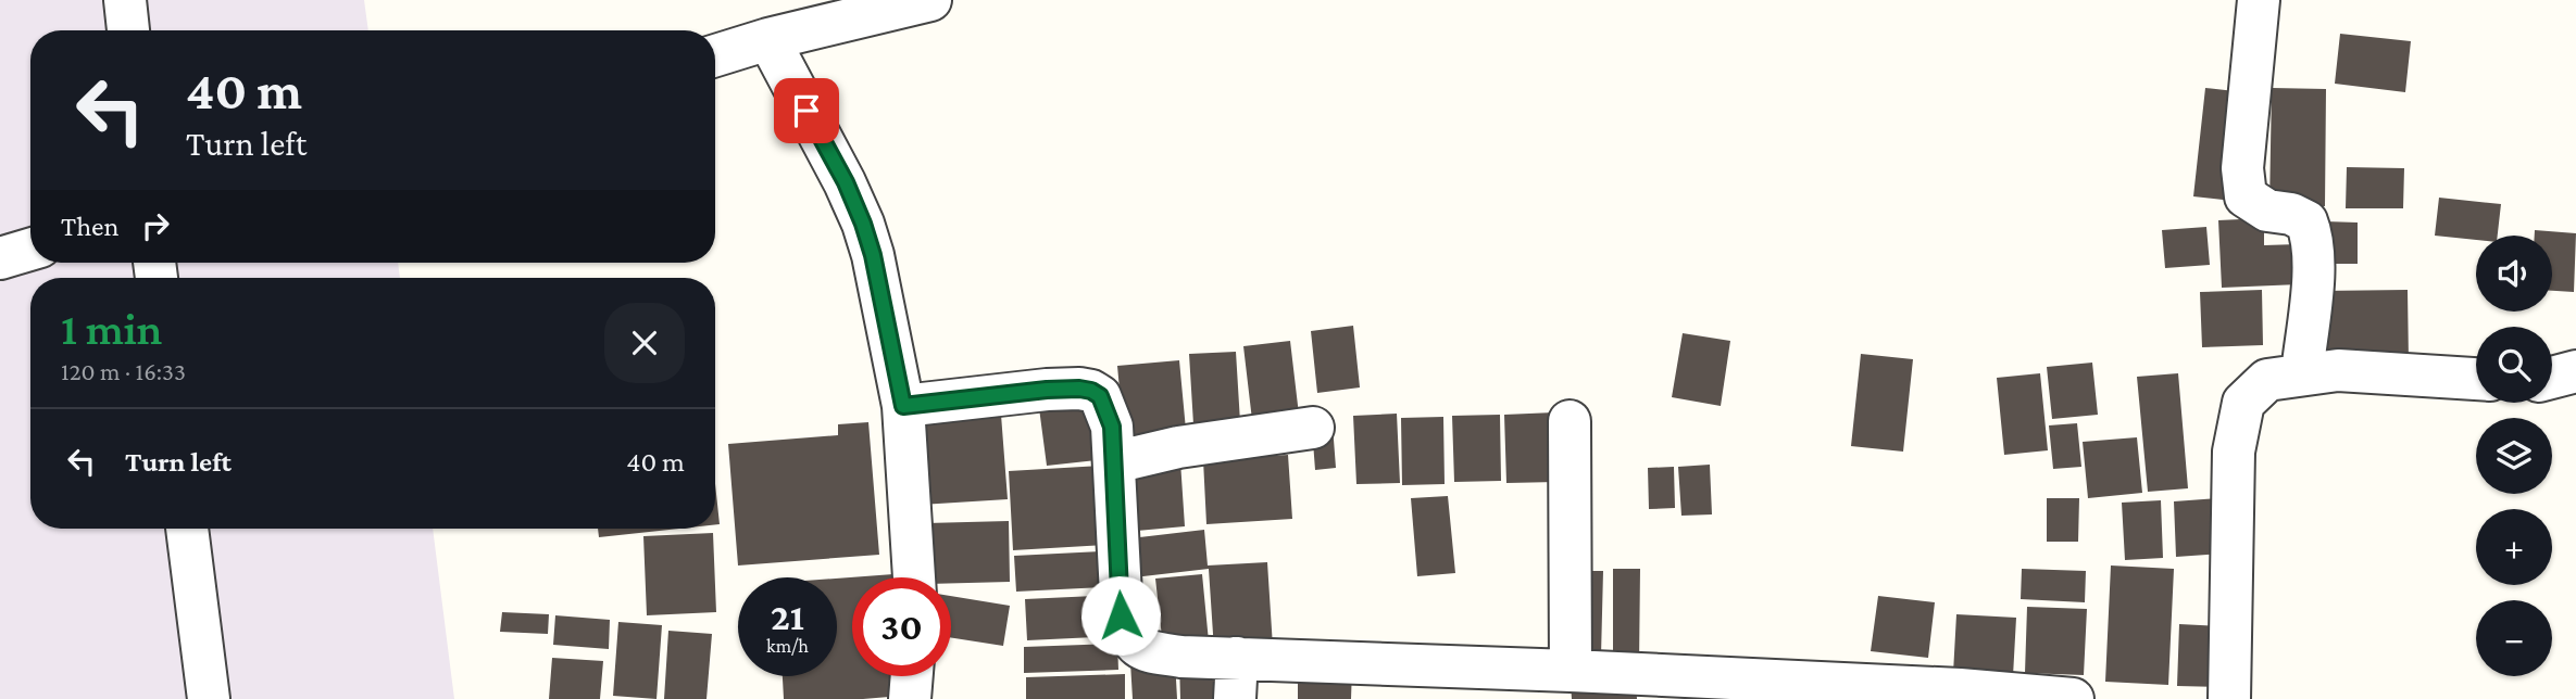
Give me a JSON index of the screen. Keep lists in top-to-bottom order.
{
  "page": {
    "turn": ["40 m", "Turn left"],
    "then": "Then",
    "map_buttons": ["+", "−"],
    "heading": ["1 min", "120 m · 16:33"],
    "list": [
      {
        "name": "Turn left",
        "value": "40 m"
      }
    ],
    "speed": "21 km/h",
    "limit": "30"
  }
}
